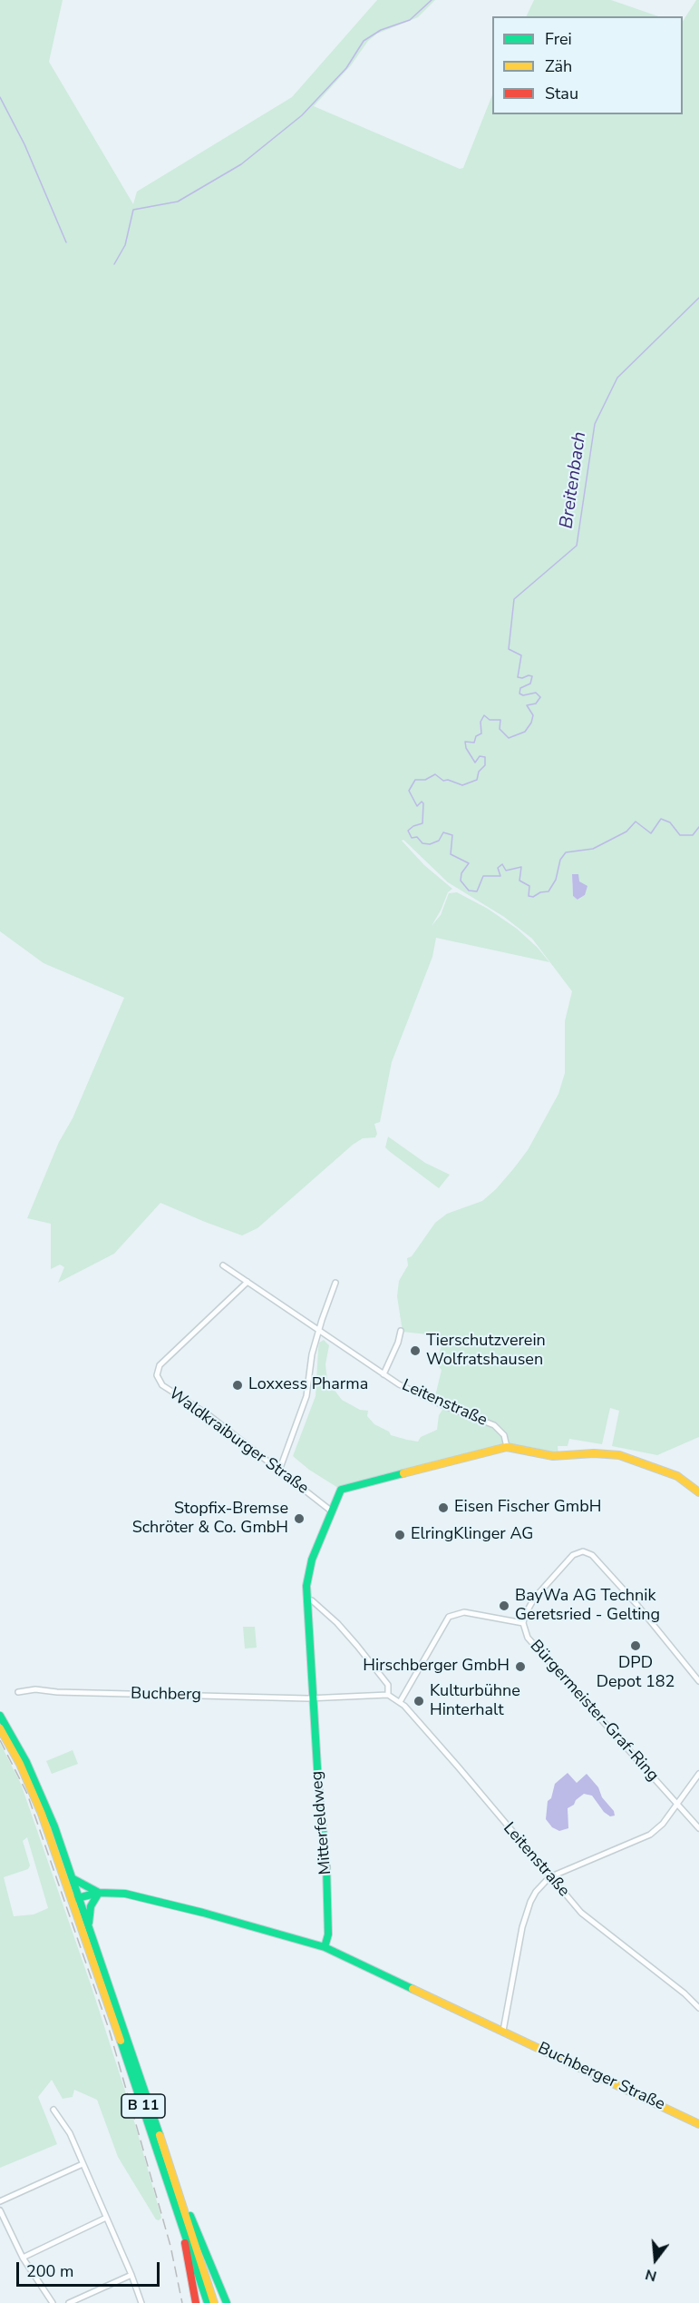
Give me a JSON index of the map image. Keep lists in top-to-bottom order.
{
  "streets": {
    "street": [
      "Leitenstraße",
      "Waldkraiburger Straße",
      "Buchberg",
      "Bürgermeister-Graf-Ring",
      "Mitterfeldweg",
      "Buchberger Straße",
      "B 11"
    ]
  },
  "crossings": [
    ["Leitenstraße", "Waldkraiburger Straße"],
    ["Leitenstraße", "Buchberg"],
    ["Leitenstraße", "Mitterfeldweg"],
    ["Buchberg", "Mitterfeldweg"],
    ["Mitterfeldweg", "Buchberger Straße"]
  ],
  "water": ["Breitenbach"],
  "places": [
    "Tierschutzverein Wolfratshausen",
    "Loxxess Pharma",
    "Eisen Fischer GmbH",
    "Stopfix-Bremse Schröter & Co. GmbH",
    "ElringKlinger AG",
    "BayWa AG Technik Geretsried - Gelting",
    "DPD Depot 182",
    "Hirschberger GmbH",
    "Kulturbühne Hinterhalt"
  ],
  "legend": ["Frei", "Zäh", "Stau"],
  "scale_bar": "200 m",
  "north": "bottom"
}
